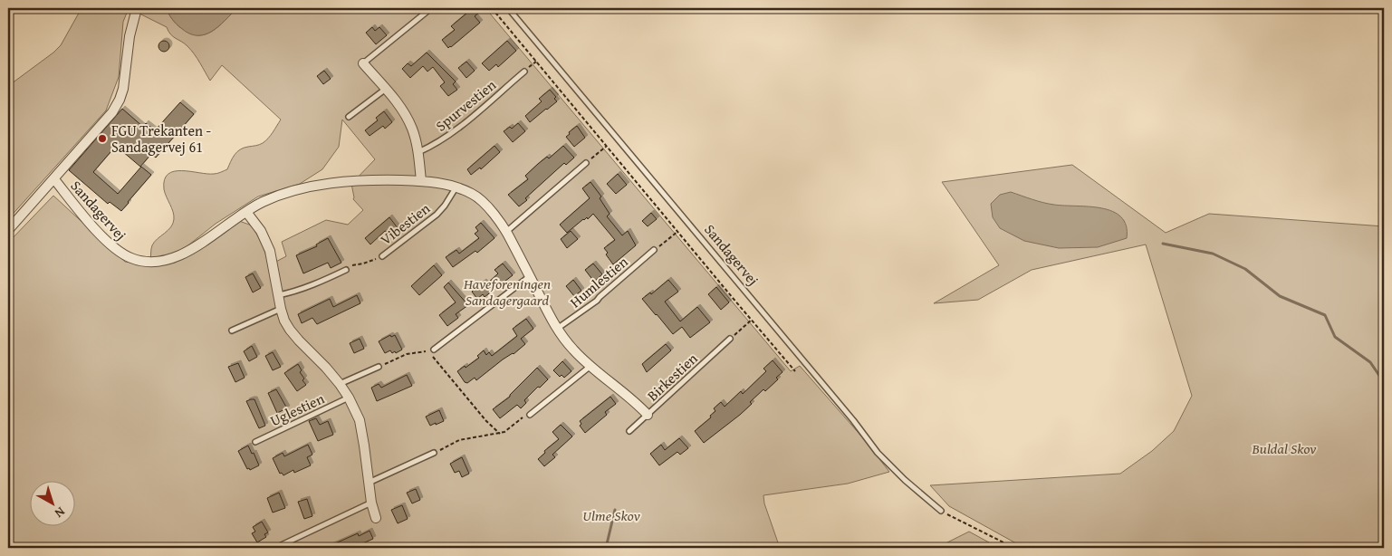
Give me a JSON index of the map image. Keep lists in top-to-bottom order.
{
  "streets": {
    "street": ["Sandagervej"],
    "lane": [
      "Spurvestien",
      "Vibestien",
      "Humlestien",
      "Birkestien",
      "Uglestien"
    ]
  },
  "crossings": [
    ["Sandagervej", "Vibestien"],
    ["Sandagervej", "Humlestien"],
    ["Sandagervej", "Birkestien"]
  ],
  "parks": ["Haveforeningen Sandagergaard", "Buldal Skov", "Ulme Skov"],
  "places": ["FGU Trekanten - Sandagervej 61"],
  "north": "bottom right"
}
